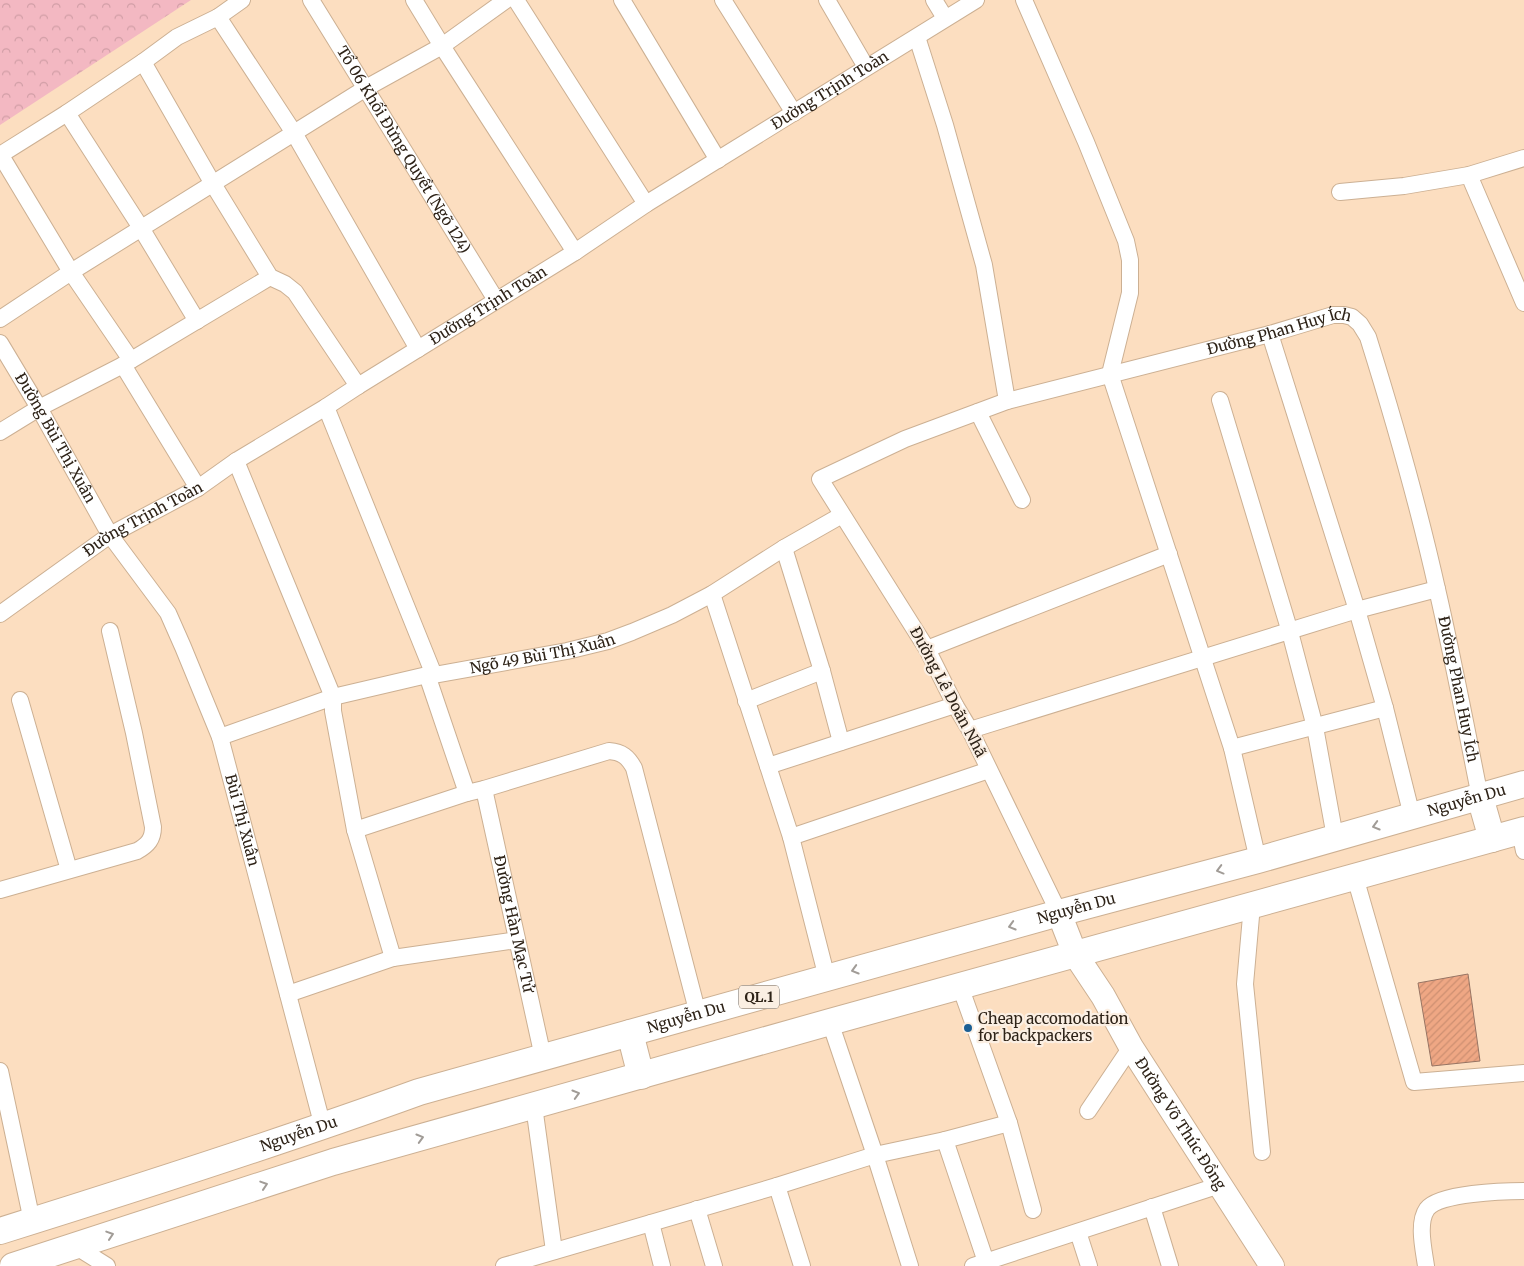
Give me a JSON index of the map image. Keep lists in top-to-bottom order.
{
  "streets": {
    "main road": ["Nguyễn Du", "QL.1"],
    "street": [
      "Đường Trịnh Toàn",
      "Tổ 06 Khối Đừng Quyềt (Ngõ 124)",
      "Đường Phan Huy Ích",
      "Đường Bùi Thị Xuân",
      "Ngõ 49 Bùi Thị Xuân",
      "Đường Lê Doãn Nhã",
      "Bùi Thị Xuân",
      "Đường Hàn Mạc Tử",
      "Đường Võ Thúc Đồng"
    ]
  },
  "crossings": [
    ["Đường Trịnh Toàn", "Tổ 06 Khối Đừng Quyềt (Ngõ 124)"],
    ["Đường Trịnh Toàn", "Đường Bùi Thị Xuân"],
    ["Đường Trịnh Toàn", "Bùi Thị Xuân"],
    ["Đường Phan Huy Ích", "Đường Lê Doãn Nhã"],
    ["Đường Phan Huy Ích", "Nguyễn Du"],
    ["Đường Bùi Thị Xuân", "Bùi Thị Xuân"],
    ["Ngõ 49 Bùi Thị Xuân", "Đường Lê Doãn Nhã"],
    ["Ngõ 49 Bùi Thị Xuân", "Bùi Thị Xuân"],
    ["Đường Lê Doãn Nhã", "Nguyễn Du"],
    ["Đường Lê Doãn Nhã", "Đường Võ Thúc Đồng"],
    ["Nguyễn Du", "Bùi Thị Xuân"],
    ["Nguyễn Du", "Đường Hàn Mạc Tử"],
    ["Nguyễn Du", "Đường Võ Thúc Đồng"]
  ],
  "places": ["Cheap accomodation for backpackers"]
}
